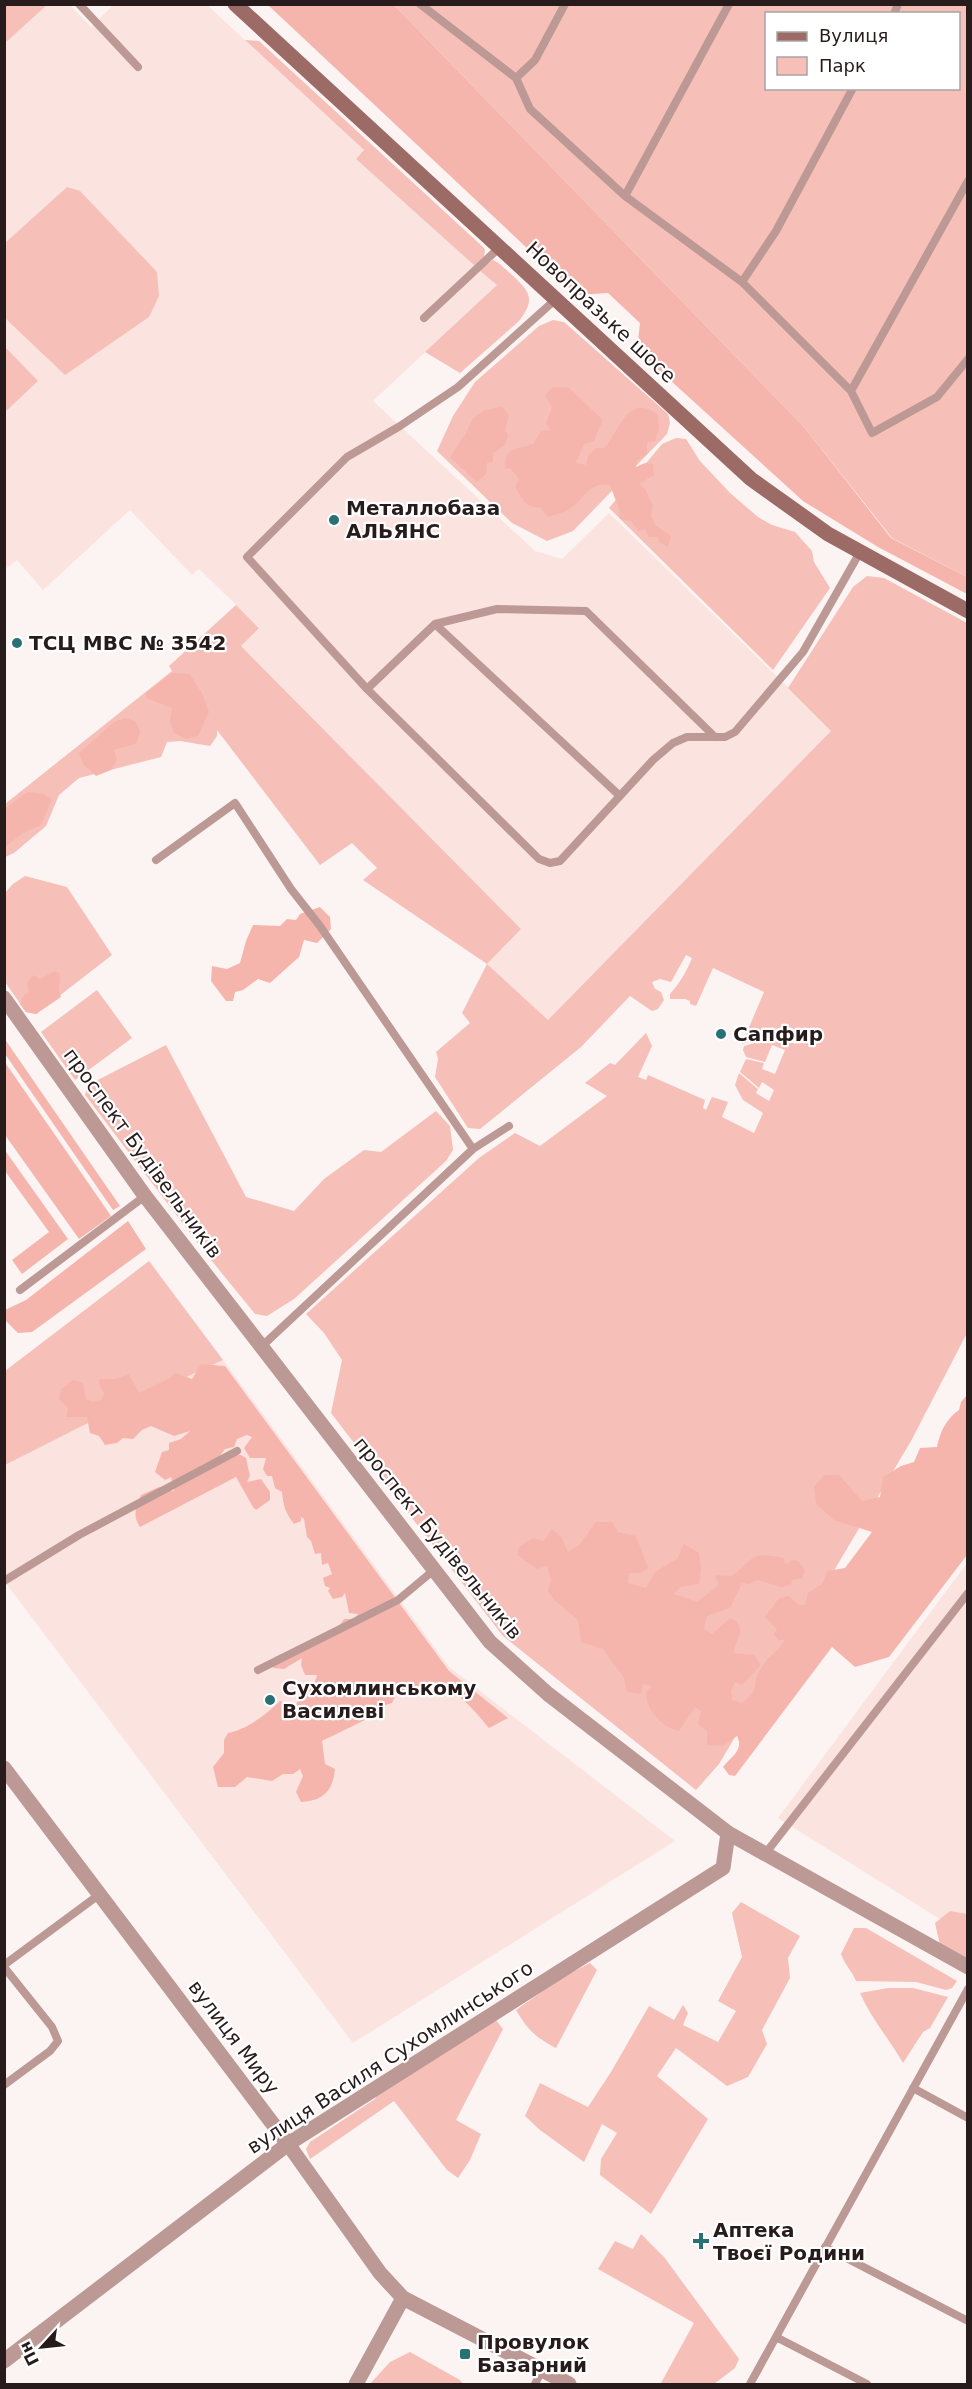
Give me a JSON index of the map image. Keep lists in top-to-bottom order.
{
  "streets": {
    "main road": ["Новопразьке шосе"],
    "street": ["проспект Будівельників", "вулиця Миру", "вулиця Василя Сухомлинського"]
  },
  "crossings": [
    ["проспект Будівельників", "вулиця Василя Сухомлинського"],
    ["вулиця Миру", "вулиця Василя Сухомлинського"]
  ],
  "places": {
    "other": [
      "Металлобаза АЛЬЯНС",
      "ТСЦ МВС № 3542",
      "Сапфир",
      "Сухомлинському Василеві"
    ],
    "health": ["Аптека Твоєї Родини"],
    "transit": ["Провулок Базарний"]
  },
  "legend": ["Вулиця", "Парк"],
  "north": "bottom left"
}
